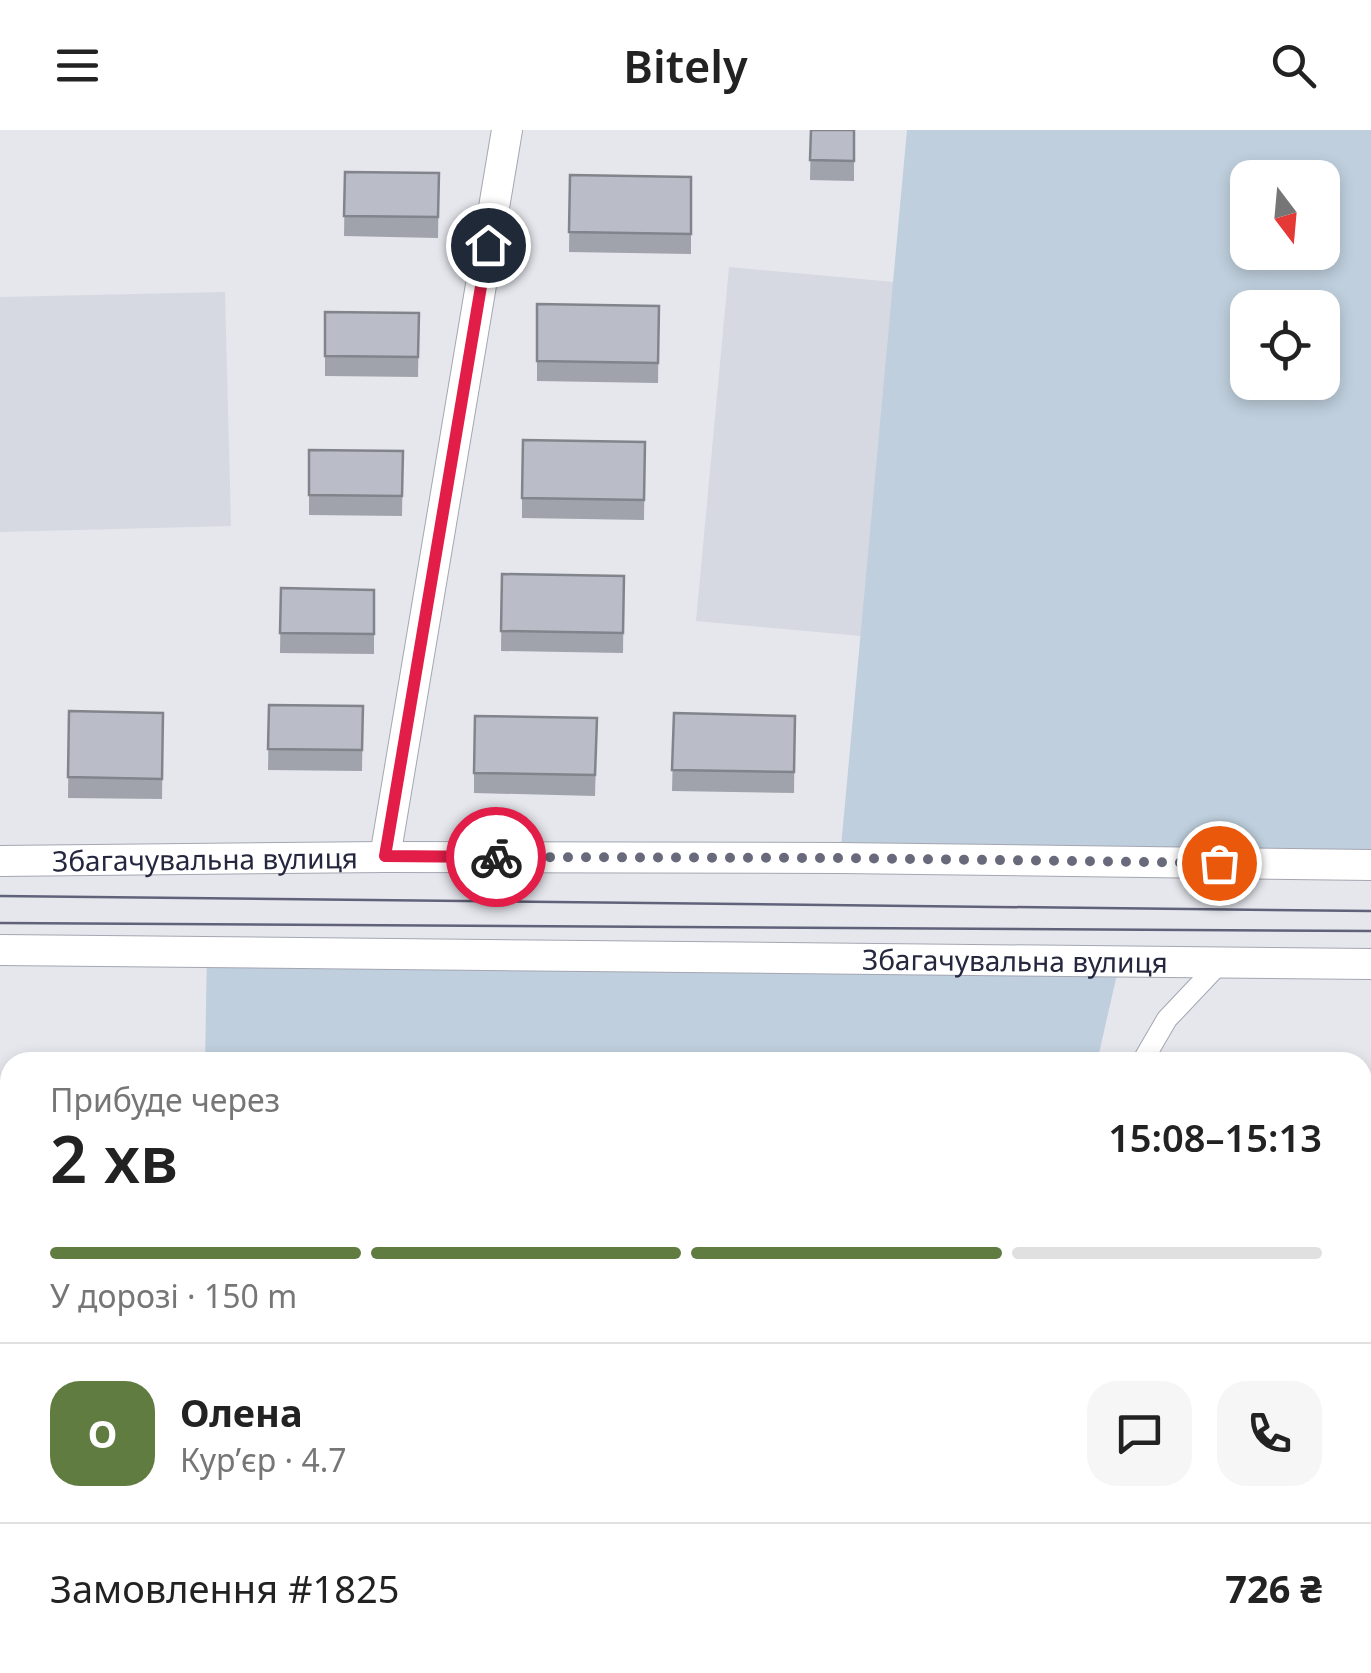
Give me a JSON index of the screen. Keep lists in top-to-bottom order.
{
  "streets": {
    "street": ["Збагачувальна вулиця"]
  },
  "north": "bottom",
  "page": {
    "header": "Bitely",
    "heading": ["2 хв", "Прибуде через", "15:08–15:13"],
    "panel": [
      "Олена",
      "Кур’єр · 4.7",
      "Замовлення #1825",
      "726 ₴"
    ],
    "bar": "У дорозі · 150 m",
    "round": "О"
  }
}
